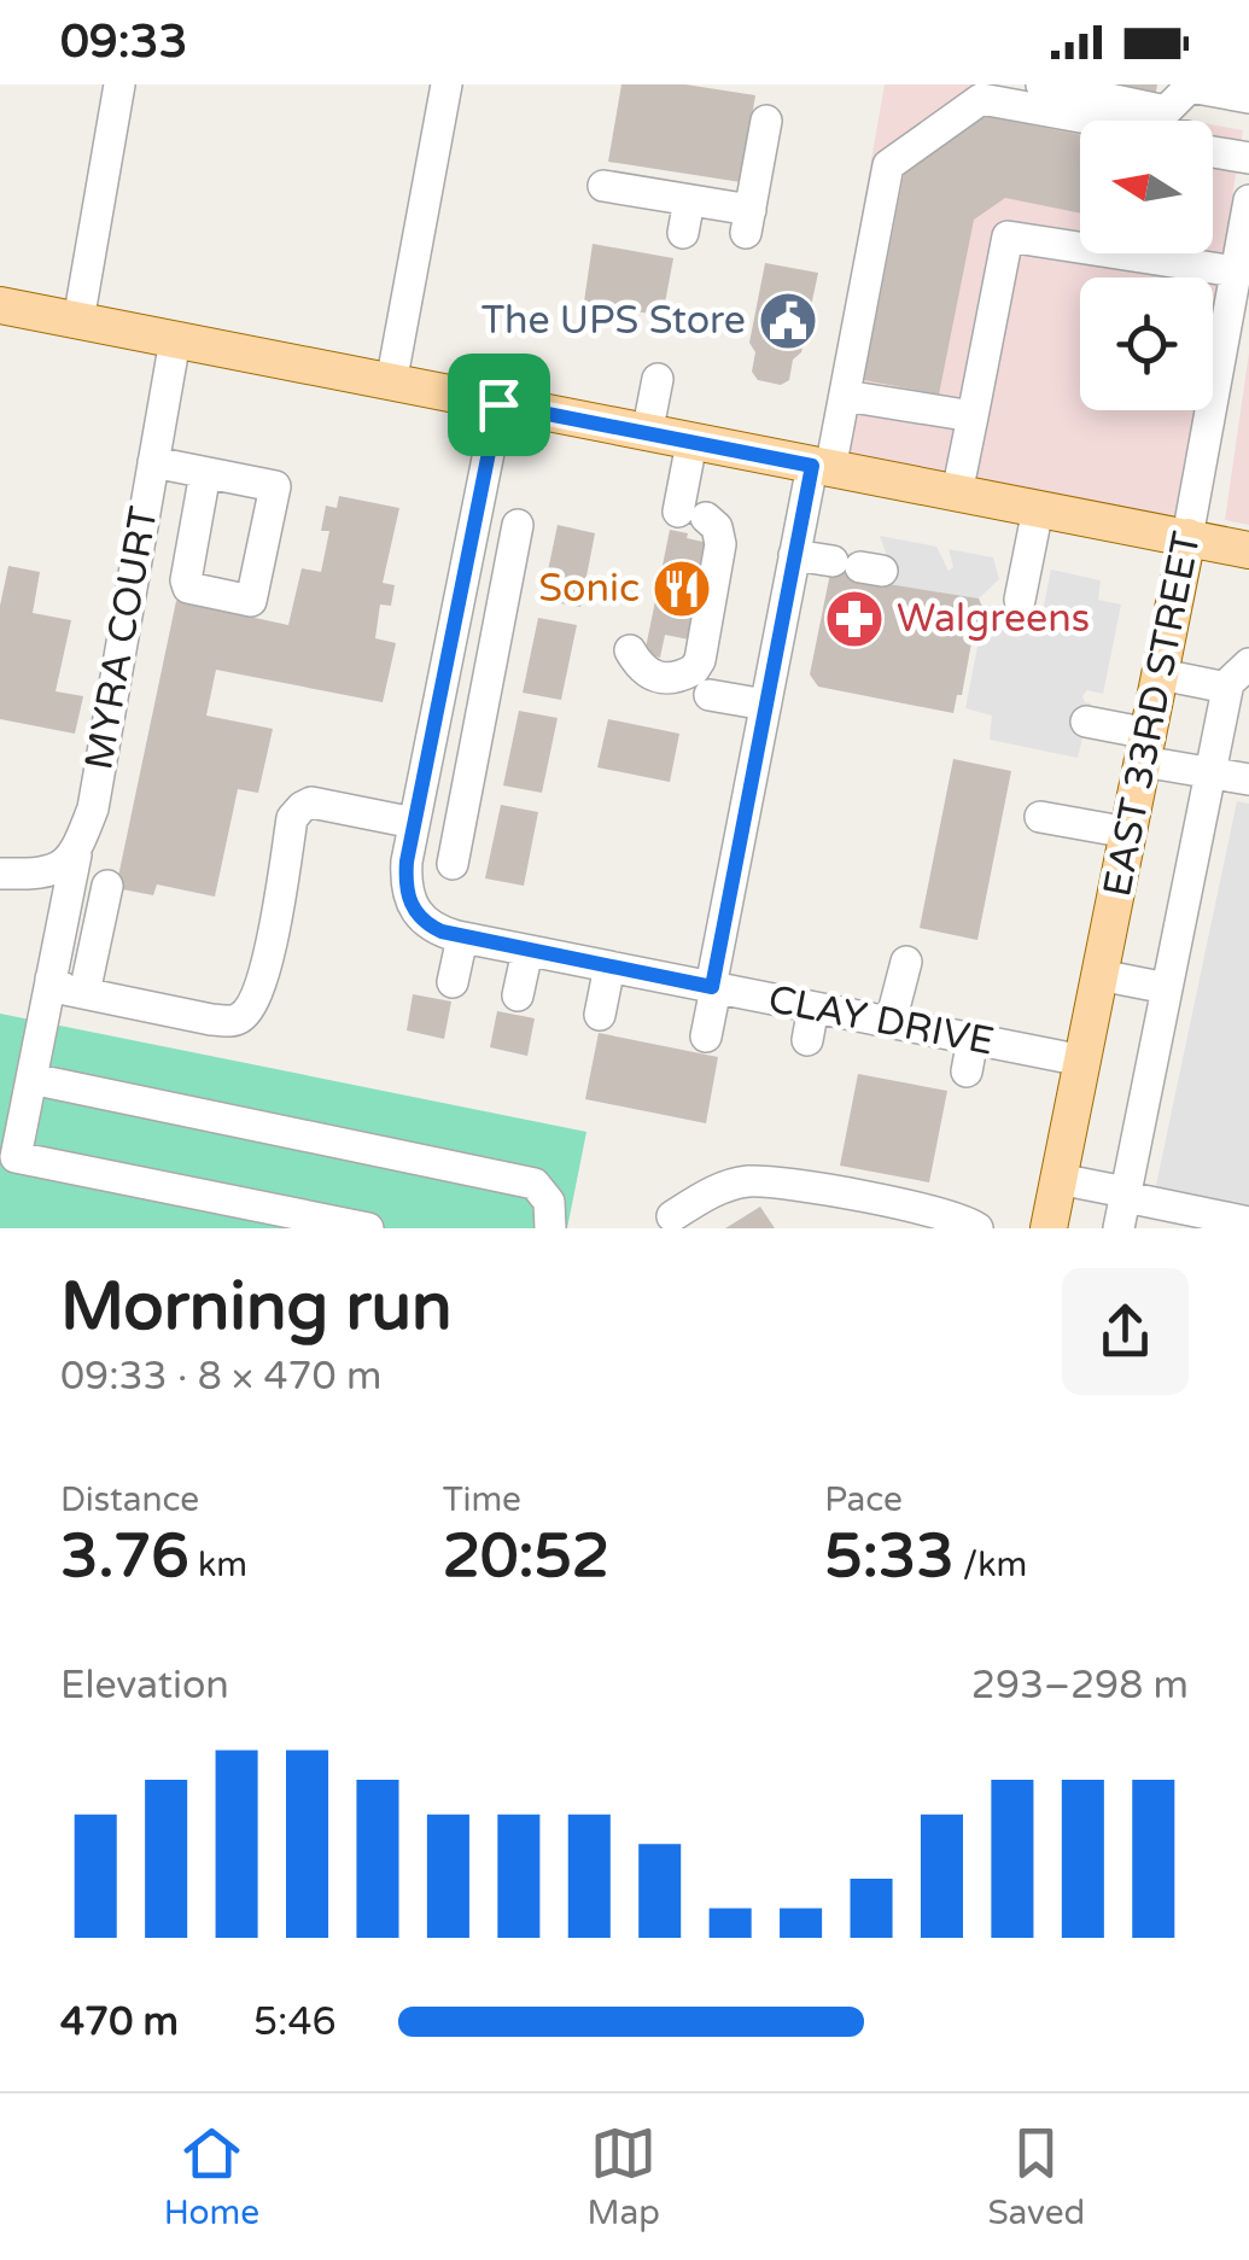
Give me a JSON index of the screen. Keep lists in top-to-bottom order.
{
  "streets": {
    "main road": ["EAST 33RD STREET"],
    "street": ["MYRA COURT", "CLAY DRIVE"]
  },
  "crossings": [
    ["EAST 33RD STREET", "CLAY DRIVE"]
  ],
  "places": {
    "public building": ["The UPS Store"],
    "restaurant": ["Sonic"],
    "pharmacy": ["Walgreens"]
  },
  "north": "left",
  "page": {
    "status": "09:33",
    "heading": ["Morning run", "09:33 · 8 × 470 m"],
    "stats": [
      ["Distance", "3.76 km"],
      ["Time", "20:52"],
      ["Pace", "5:33 /km"]
    ],
    "chart": ["Elevation", "293–298 m"],
    "list": [
      {
        "name": "470 m",
        "note": "5:46"
      }
    ],
    "tabs": ["Home", "Map", "Saved"]
  }
}
